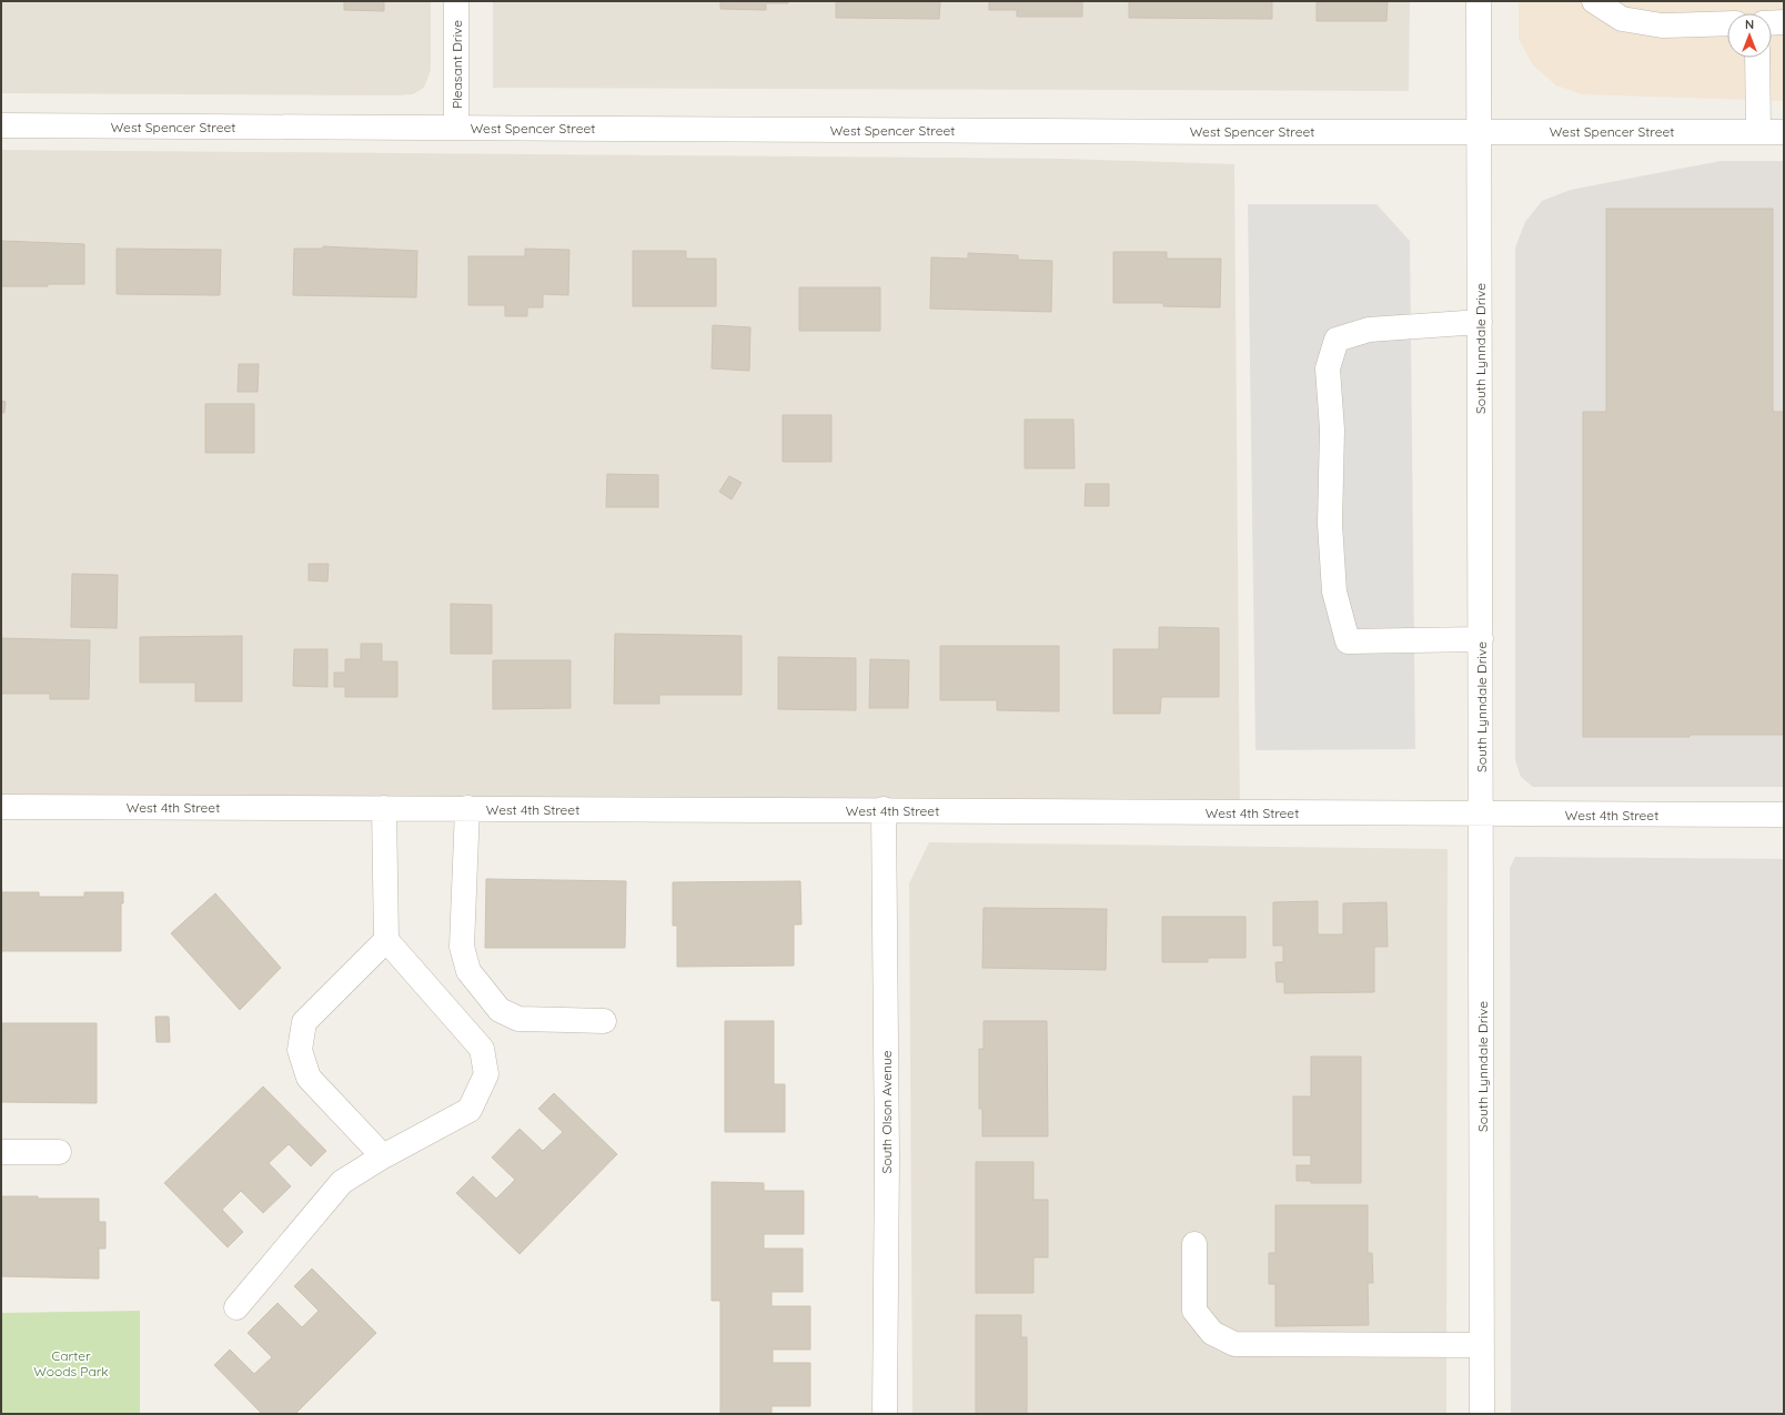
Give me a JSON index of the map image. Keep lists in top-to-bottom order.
{
  "streets": {
    "street": [
      "Pleasant Drive",
      "West Spencer Street",
      "South Lynndale Drive",
      "West 4th Street",
      "South Olson Avenue"
    ]
  },
  "crossings": [
    ["Pleasant Drive", "West Spencer Street"],
    ["West Spencer Street", "South Lynndale Drive"],
    ["South Lynndale Drive", "West 4th Street"],
    ["West 4th Street", "South Olson Avenue"]
  ],
  "parks": ["Carter Woods Park"],
  "north": "top"
}
